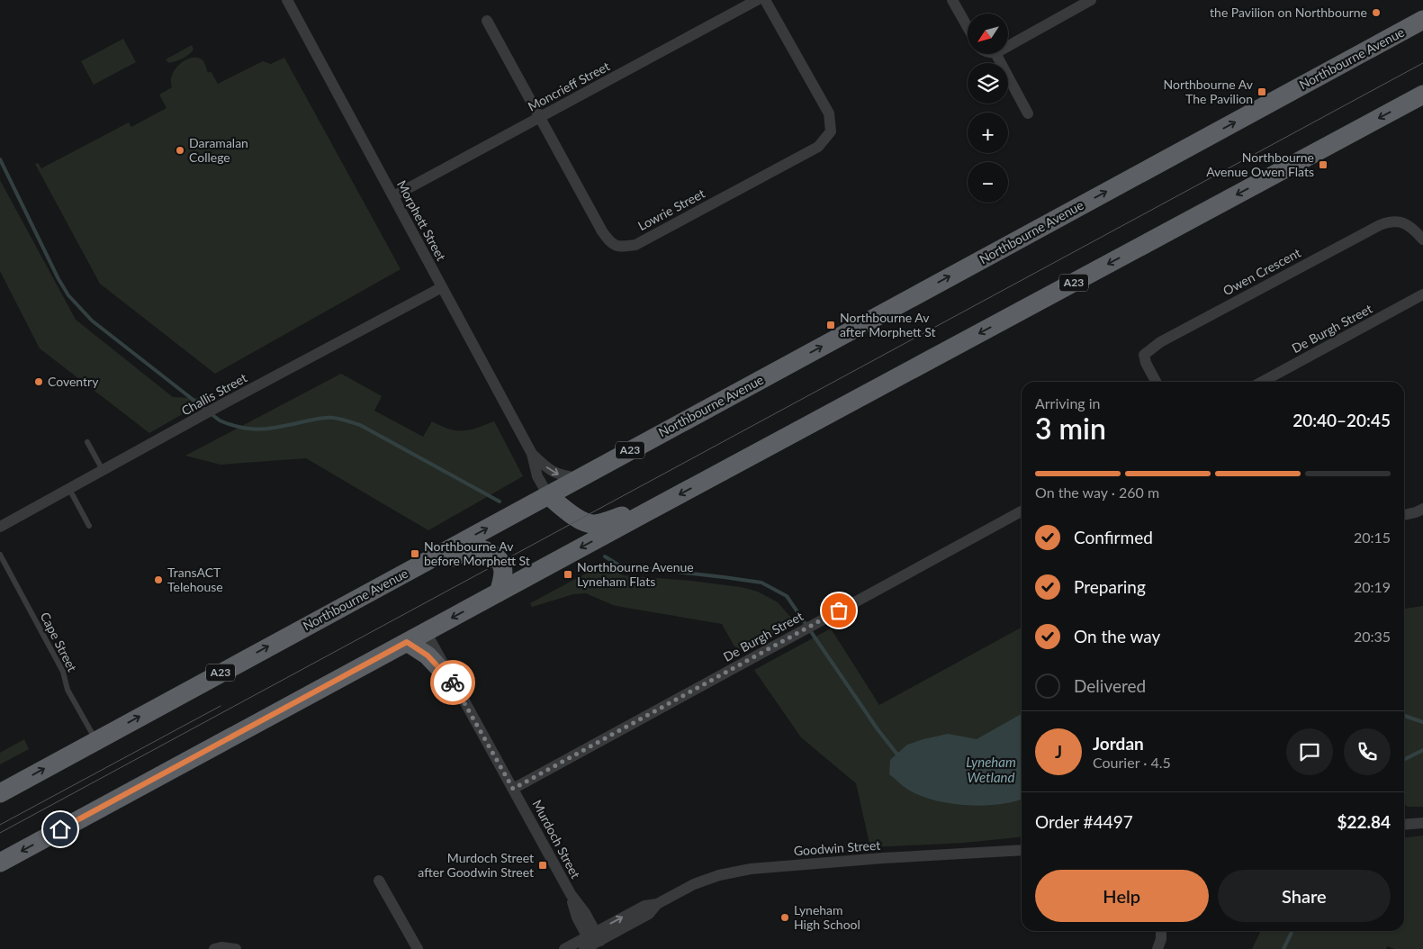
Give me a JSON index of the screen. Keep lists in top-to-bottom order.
{
  "streets": {
    "highway": ["Northbourne Avenue", "A23"],
    "street": [
      "Moncrieff Street",
      "Lowrie Street",
      "Morphett Street",
      "Owen Crescent",
      "De Burgh Street",
      "Challis Street",
      "Murdoch Street",
      "Goodwin Street"
    ],
    "lane": ["Cape Street"]
  },
  "crossings": [
    ["Northbourne Avenue", "Morphett Street"],
    ["Northbourne Avenue", "Cape Street"],
    ["Moncrieff Street", "Lowrie Street"],
    ["Moncrieff Street", "Morphett Street"],
    ["Morphett Street", "Challis Street"],
    ["A23", "Murdoch Street"],
    ["De Burgh Street", "Murdoch Street"],
    ["Murdoch Street", "Goodwin Street"]
  ],
  "water": ["Lyneham Wetland"],
  "places": {
    "other": [
      "the Pavilion on Northbourne",
      "Daramalan College",
      "Coventry",
      "TransACT Telehouse",
      "Lyneham High School"
    ],
    "transit": [
      "Northbourne Av The Pavilion",
      "Northbourne Avenue Owen Flats",
      "Northbourne Av after Morphett St",
      "Northbourne Av before Morphett St",
      "Northbourne Avenue Lyneham Flats",
      "Murdoch Street after Goodwin Street"
    ]
  },
  "north": "bottom left",
  "page": {
    "map_buttons": ["+", "−"],
    "heading": ["3 min", "Arriving in", "20:40–20:45"],
    "panel": [
      "Jordan",
      "Courier · 4.5",
      "Order #4497",
      "$22.84"
    ],
    "bar": "On the way · 260 m",
    "list": [
      ["Confirmed", "20:15"],
      ["Preparing", "20:19"],
      ["On the way", "20:35"],
      "Delivered"
    ],
    "round": "J",
    "buttons": ["Help", "Share"]
  }
}
